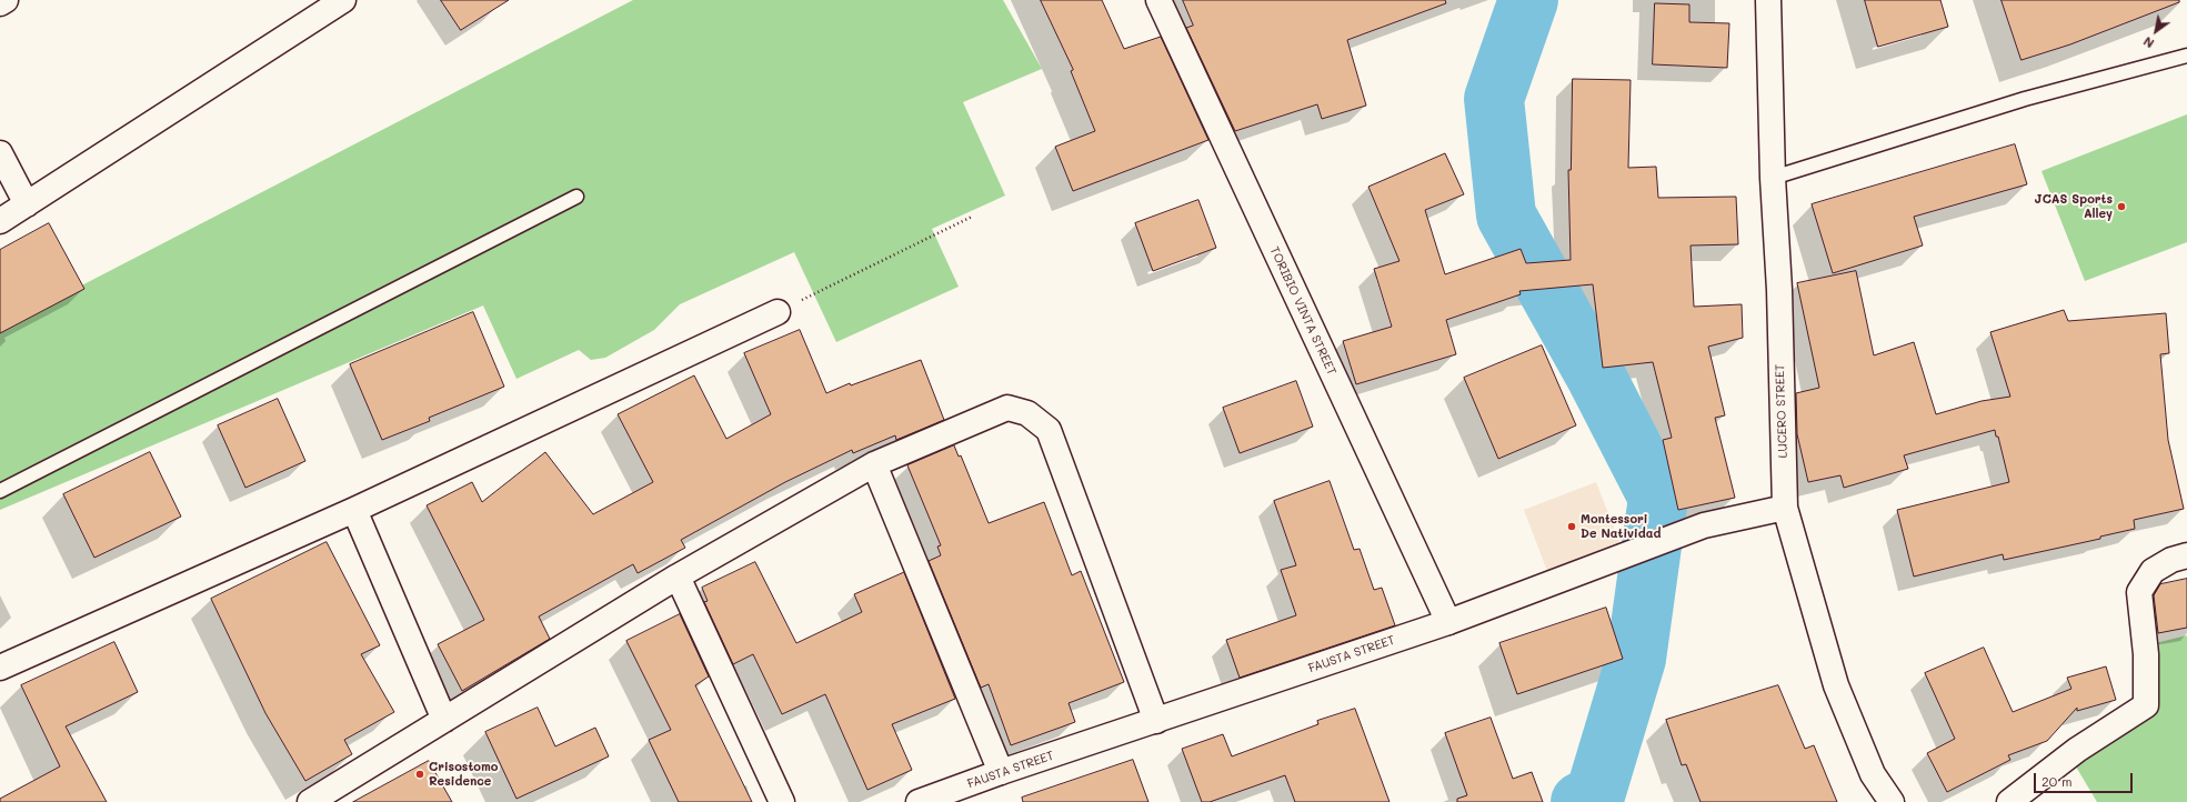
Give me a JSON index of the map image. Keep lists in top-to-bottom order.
{
  "streets": {
    "street": ["TORIBIO VINTA STREET", "LUCERO STREET", "FAUSTA STREET"]
  },
  "crossings": [
    ["TORIBIO VINTA STREET", "FAUSTA STREET"],
    ["LUCERO STREET", "FAUSTA STREET"]
  ],
  "places": ["JCAS Sports Alley", "Montessori De Natividad", "Crisostomo Residence"],
  "scale_bar": "20 m",
  "north": "bottom left"
}
